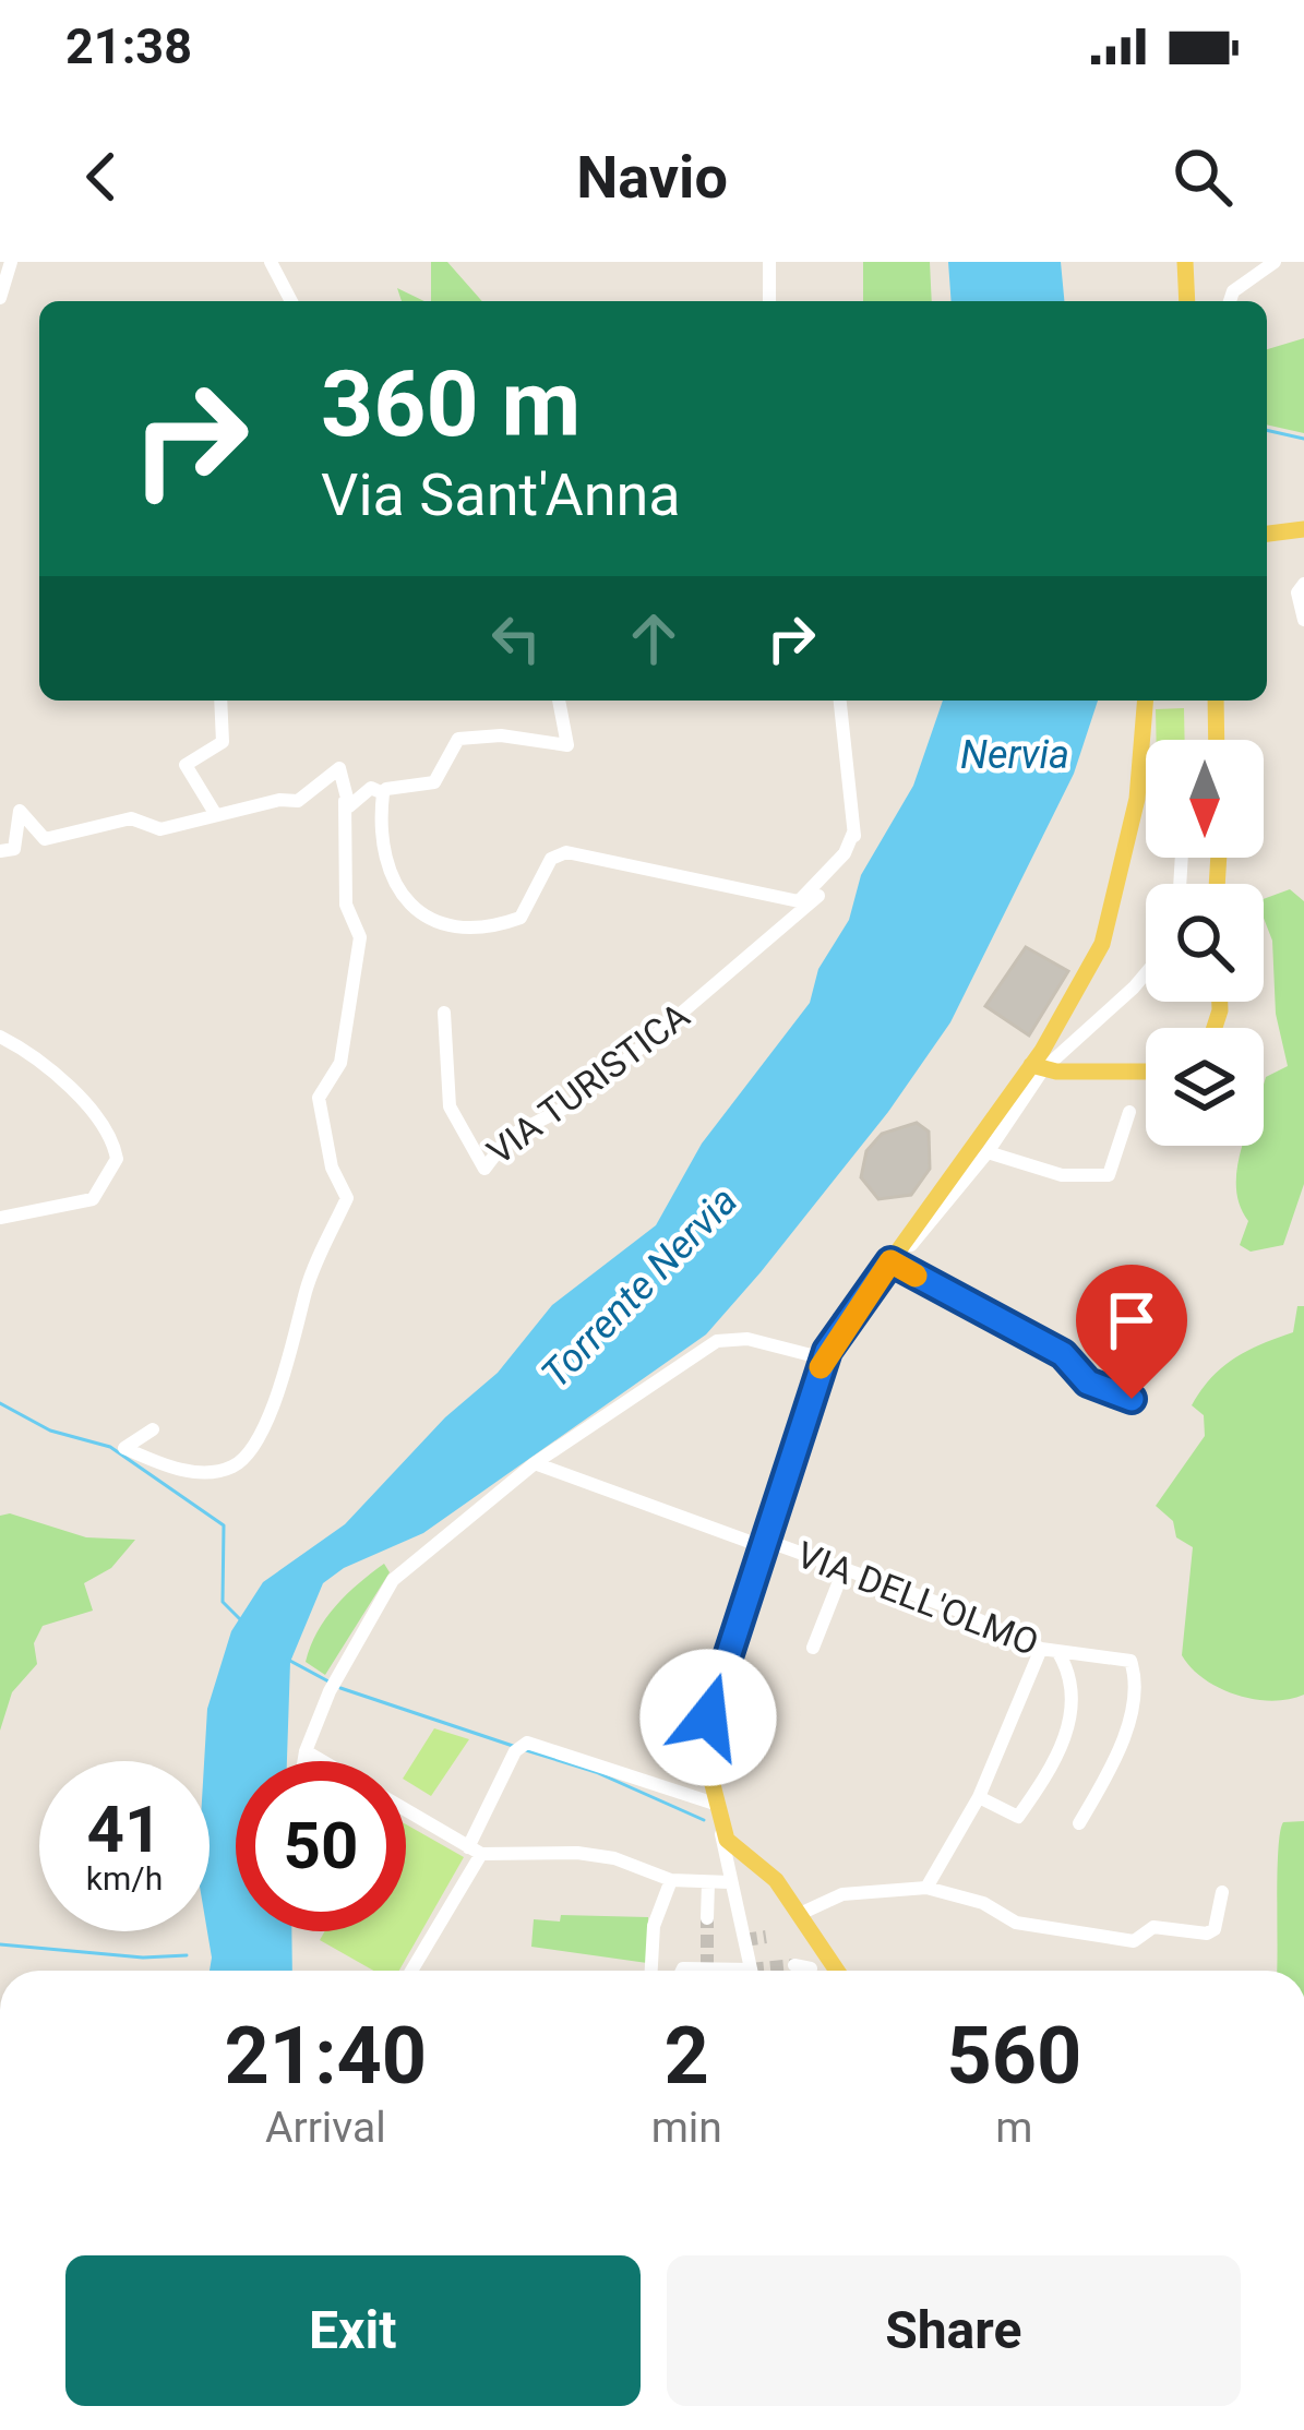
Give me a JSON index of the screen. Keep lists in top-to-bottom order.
{
  "streets": {
    "street": ["VIA TURISTICA", "VIA DELL'OLMO"]
  },
  "water": ["Nervia", "Torrente Nervia"],
  "north": "bottom",
  "page": {
    "status": "21:38",
    "header": "Navio",
    "turn": ["360 m", "Via Sant'Anna"],
    "speed": "41 km/h",
    "limit": "50",
    "eta": [
      "21:40",
      "Arrival",
      "2",
      "min",
      "560",
      "m"
    ],
    "buttons": ["Exit", "Share"]
  }
}
